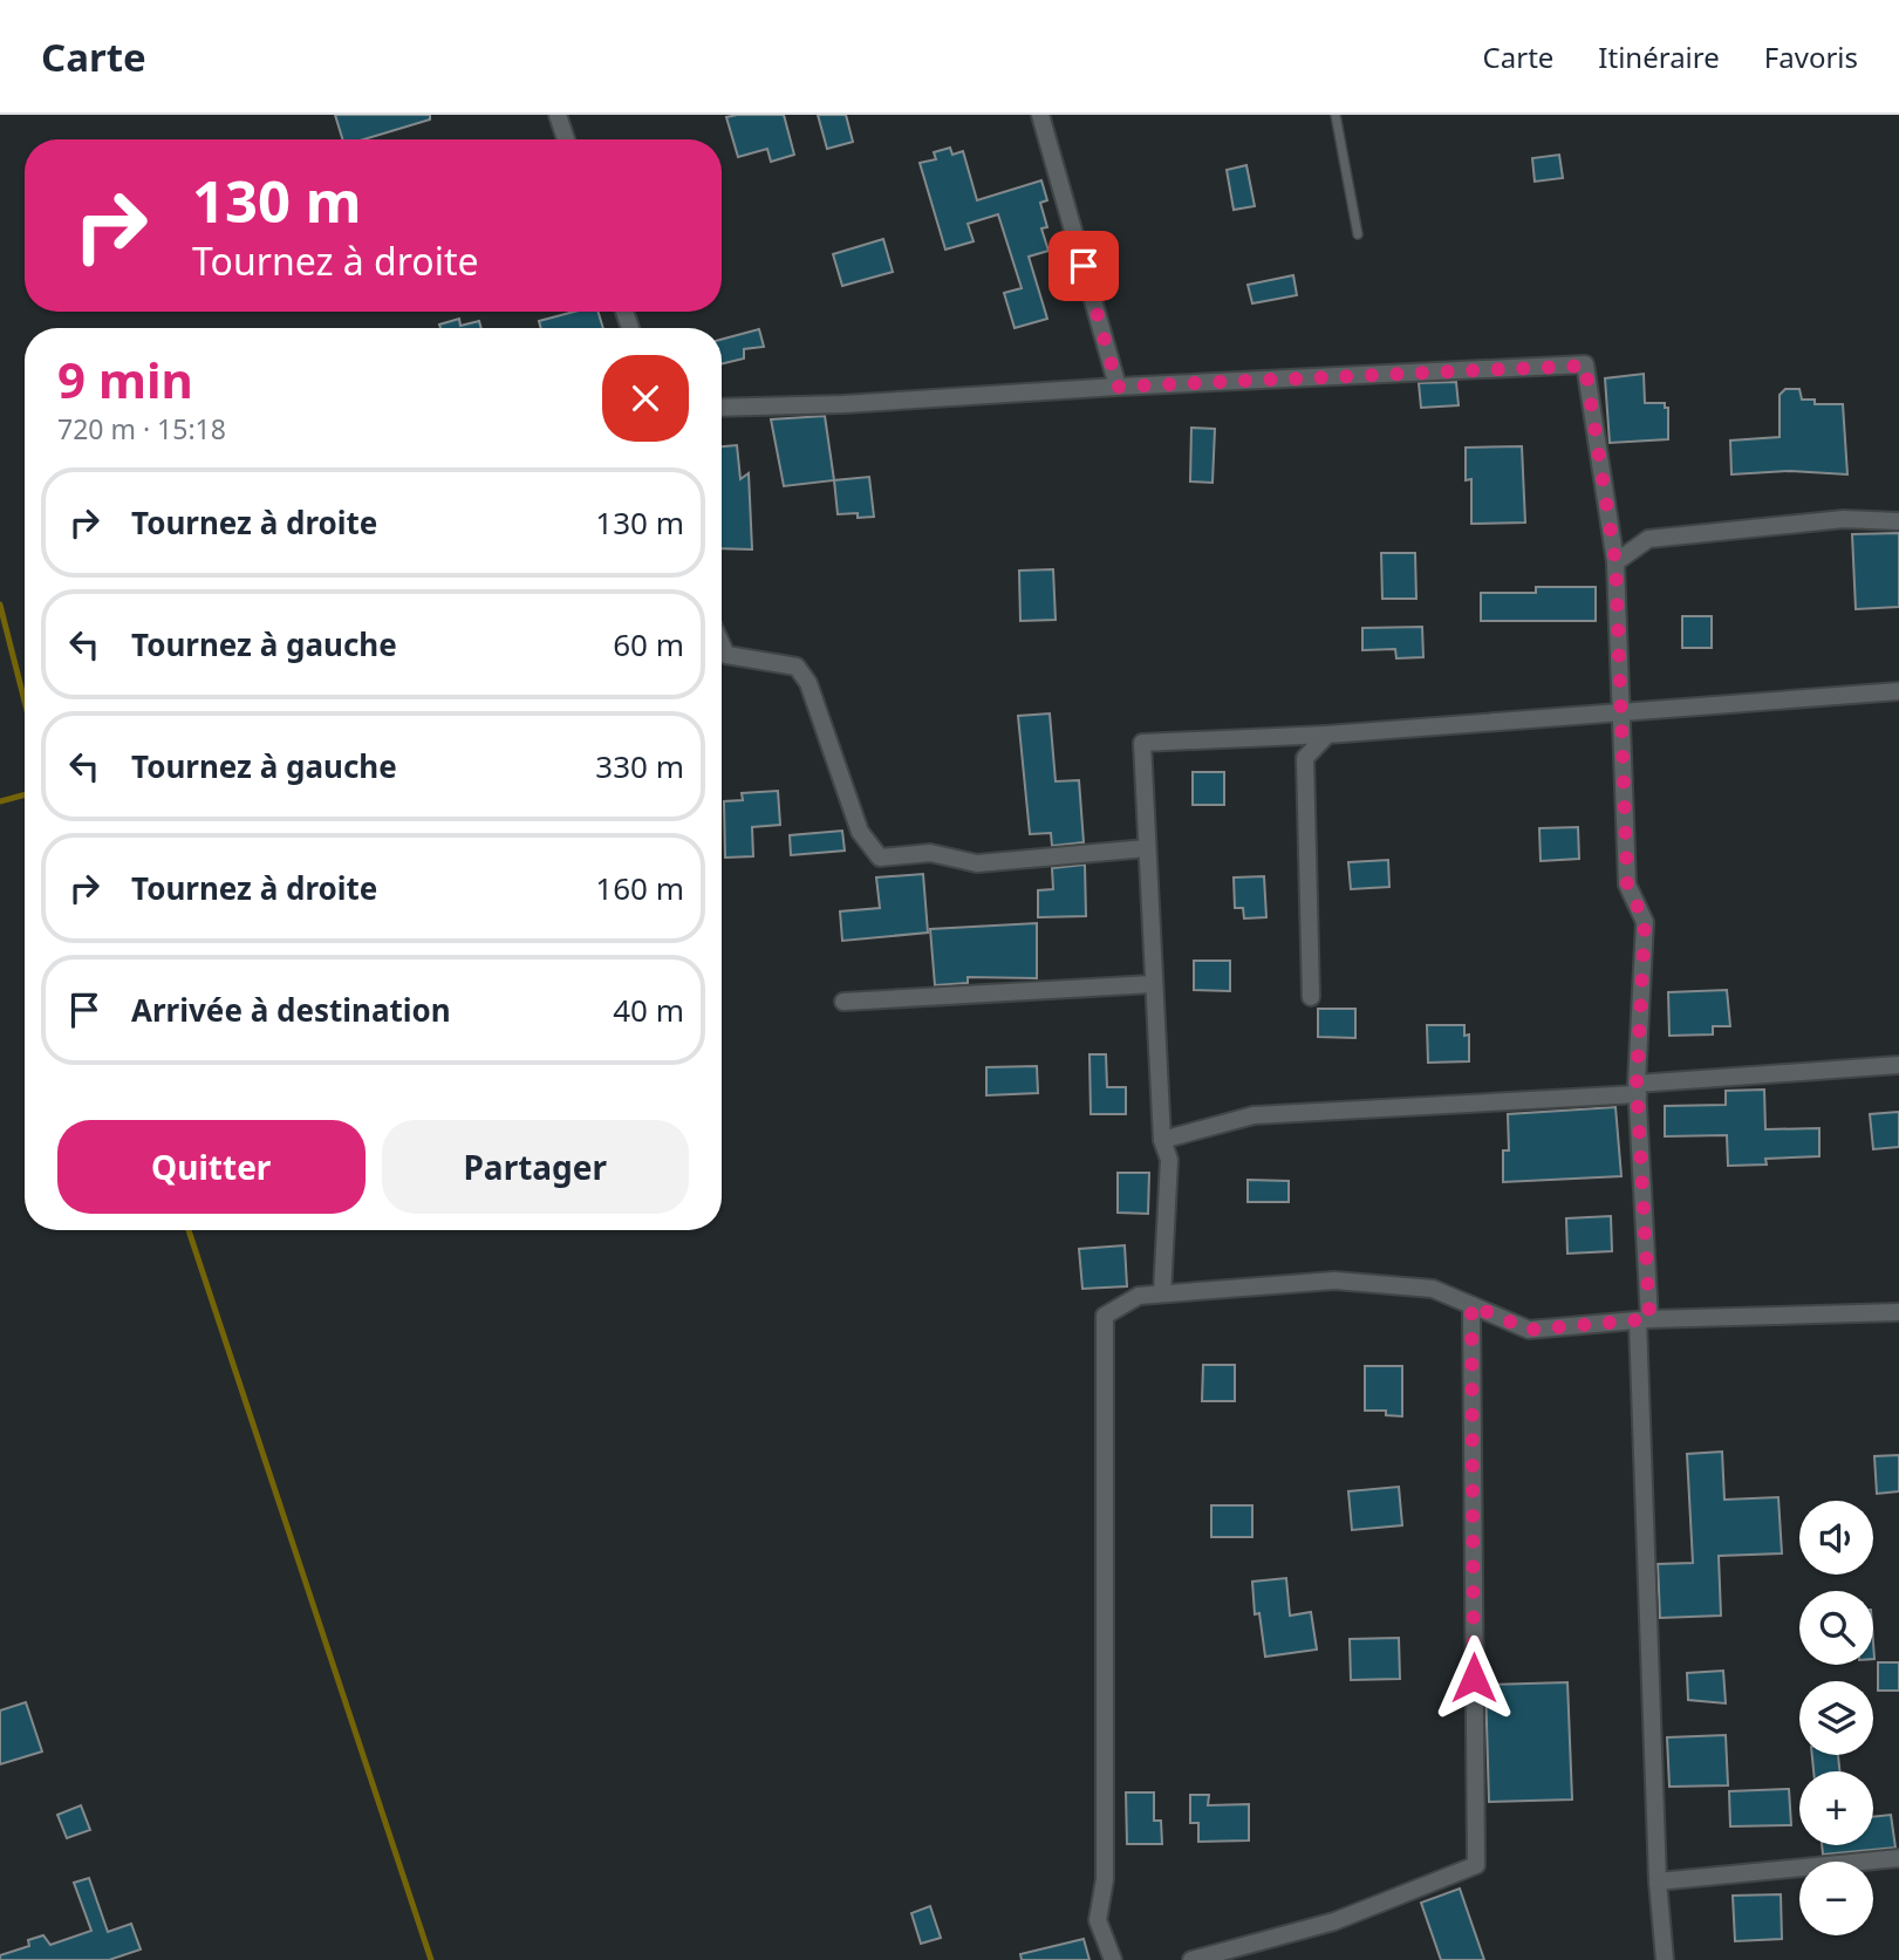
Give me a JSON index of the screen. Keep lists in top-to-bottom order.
{
  "page": {
    "header": "Carte",
    "nav": ["Carte", "Itinéraire", "Favoris"],
    "turn": ["130 m", "Tournez à droite"],
    "heading": ["9 min", "720 m · 15:18"],
    "list": [
      {
        "name": "Tournez à droite",
        "value": "130 m"
      },
      {
        "name": "Tournez à gauche",
        "value": "60 m"
      },
      {
        "name": "Tournez à gauche",
        "value": "330 m"
      },
      {
        "name": "Tournez à droite",
        "value": "160 m"
      },
      {
        "name": "Arrivée à destination",
        "value": "40 m"
      }
    ],
    "buttons": ["Quitter", "Partager"],
    "map_buttons": ["+", "−"]
  }
}
